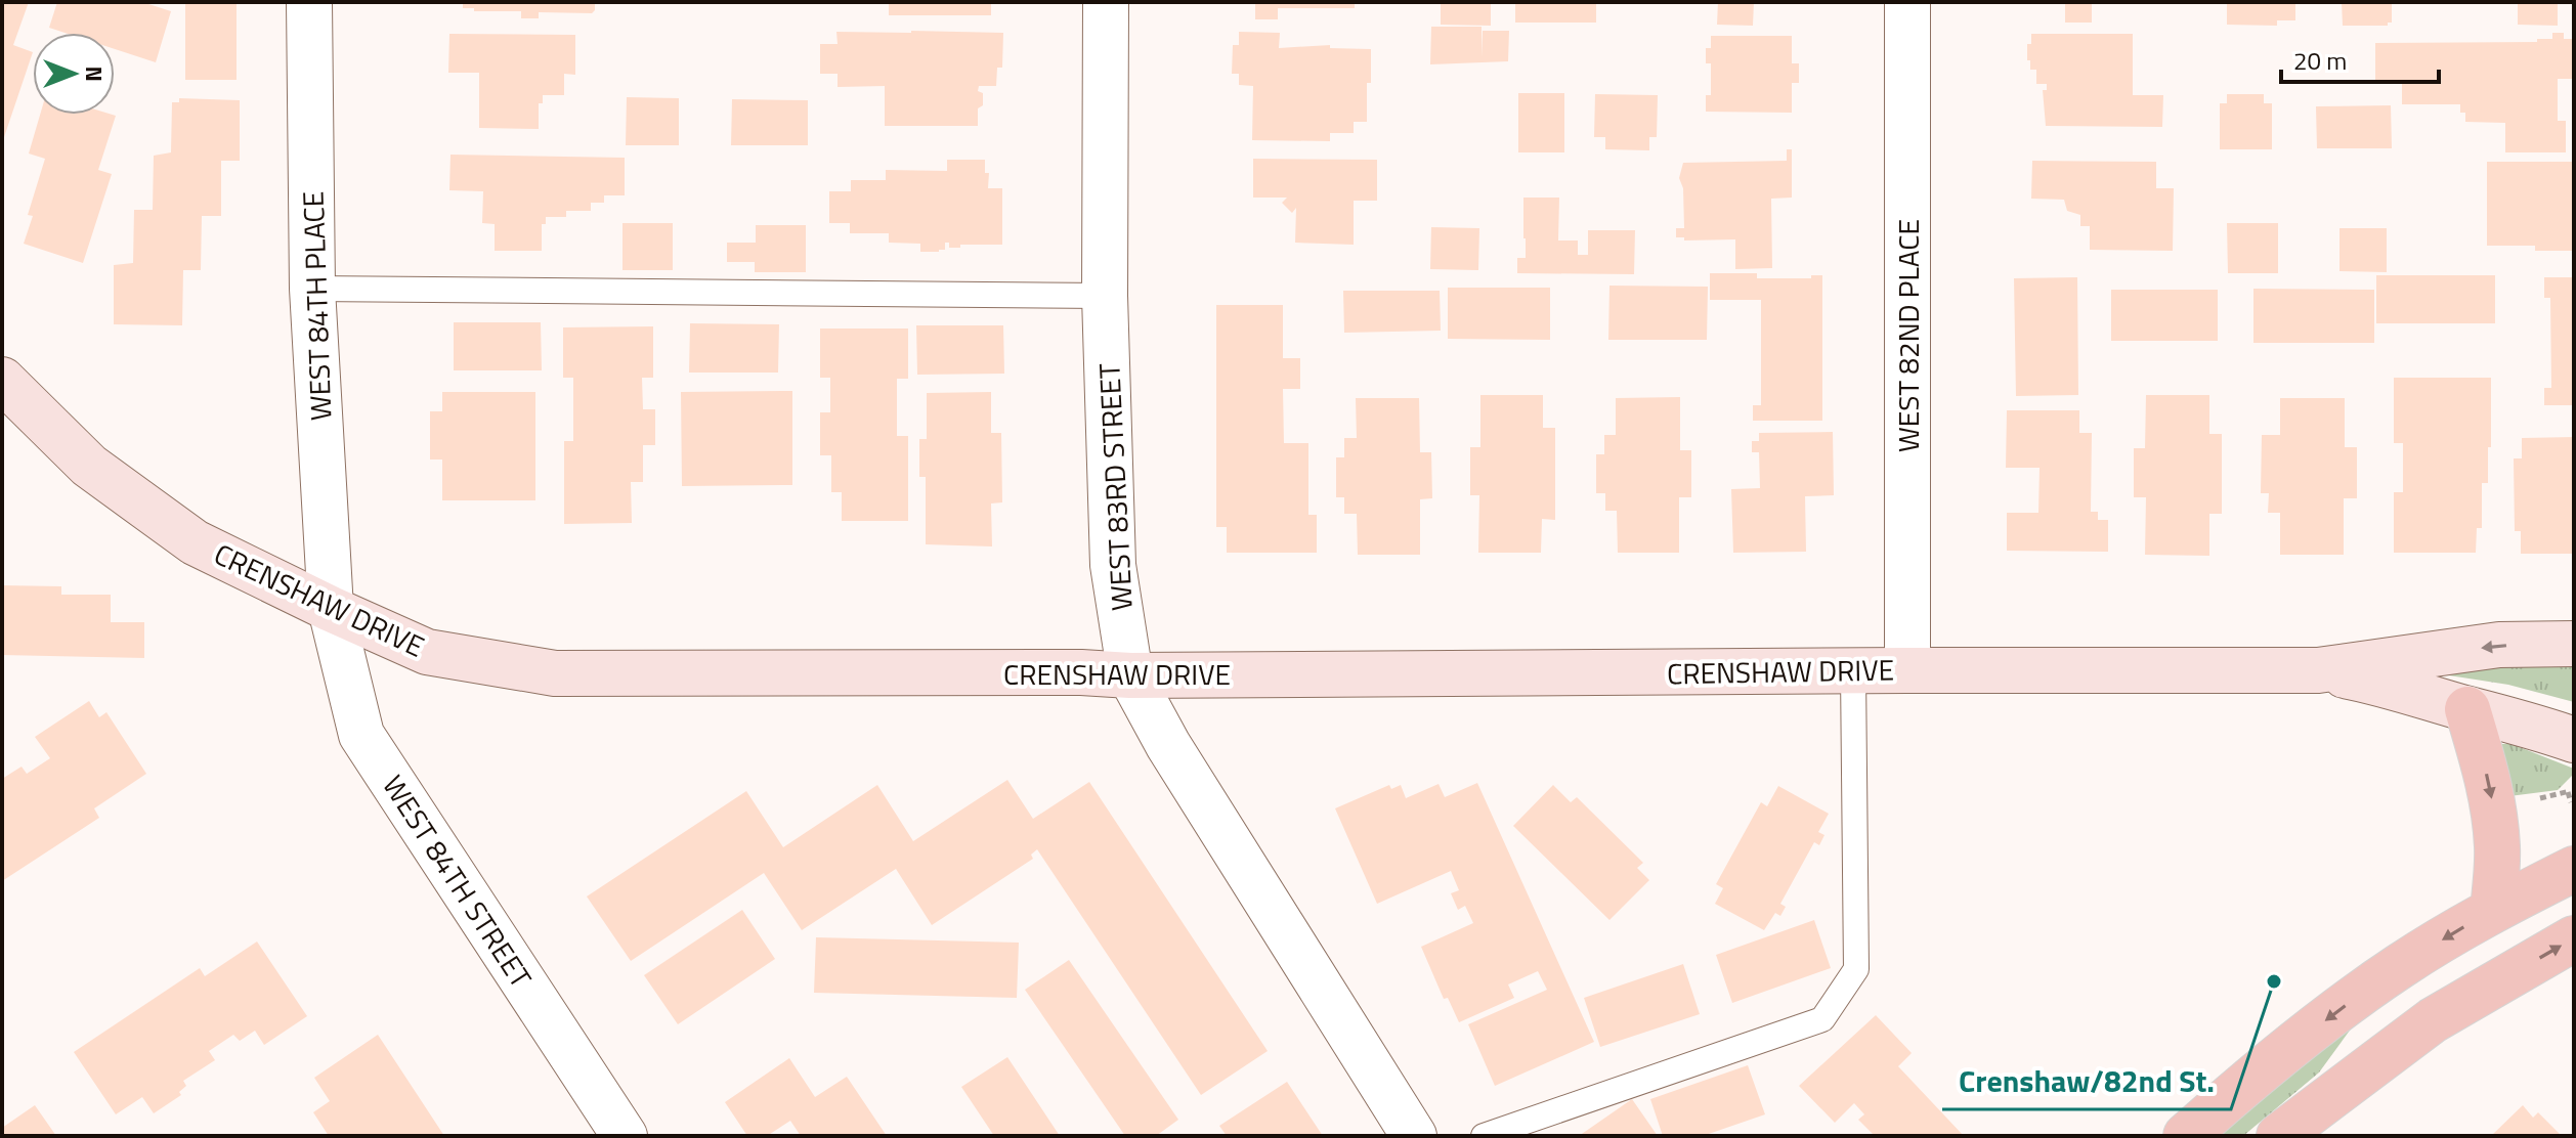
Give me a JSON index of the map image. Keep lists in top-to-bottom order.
{
  "streets": {
    "main road": ["CRENSHAW DRIVE"],
    "street": [
      "WEST 84TH PLACE",
      "WEST 82ND PLACE",
      "WEST 83RD STREET",
      "WEST 84TH STREET"
    ]
  },
  "crossings": [
    ["WEST 84TH PLACE", "CRENSHAW DRIVE"],
    ["WEST 84TH PLACE", "WEST 84TH STREET"],
    ["WEST 82ND PLACE", "CRENSHAW DRIVE"],
    ["WEST 83RD STREET", "CRENSHAW DRIVE"],
    ["CRENSHAW DRIVE", "WEST 84TH STREET"]
  ],
  "places": ["Crenshaw/82nd St."],
  "scale_bar": "20 m",
  "north": "right"
}
